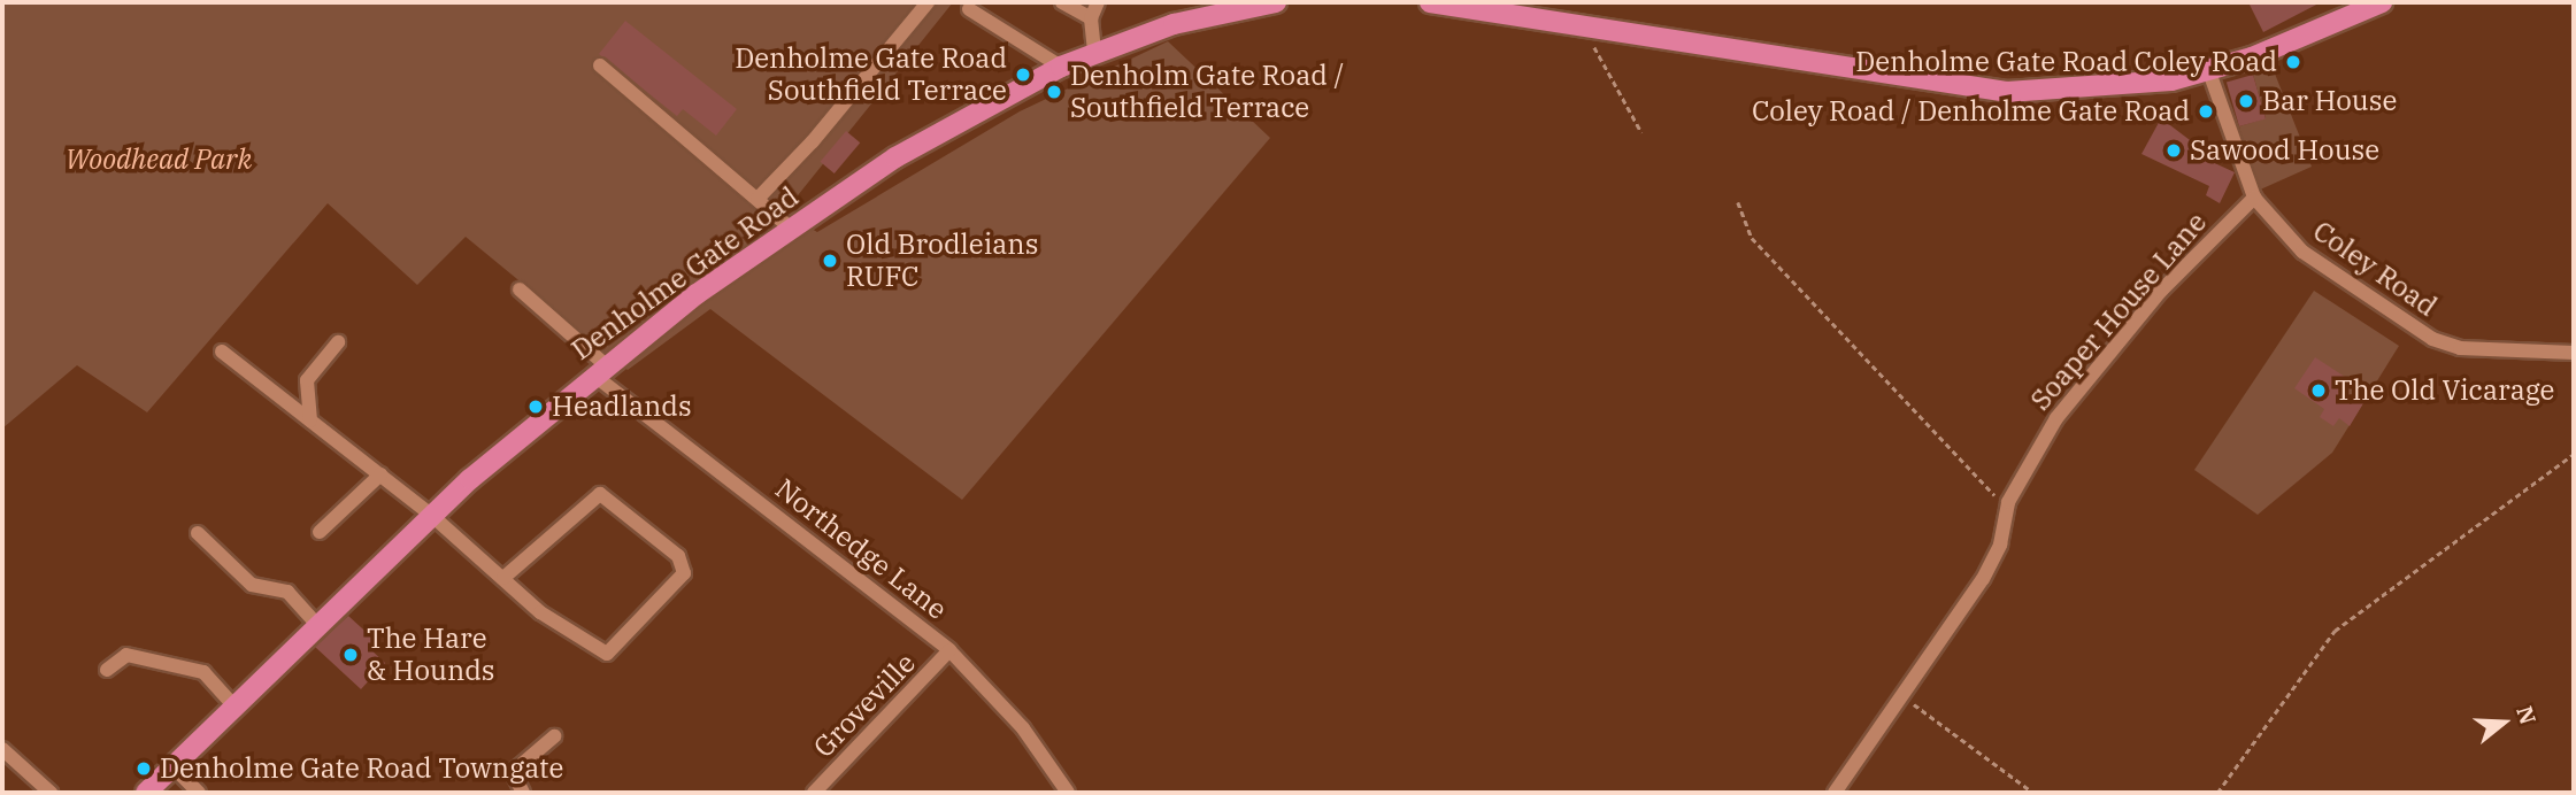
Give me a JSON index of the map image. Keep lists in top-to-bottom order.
{
  "streets": {
    "main road": ["Denholme Gate Road"],
    "street": [
      "Coley Road",
      "Soaper House Lane",
      "Northedge Lane",
      "Groveville"
    ]
  },
  "crossings": [
    ["Coley Road", "Soaper House Lane"],
    ["Denholme Gate Road", "Northedge Lane"],
    ["Northedge Lane", "Groveville"]
  ],
  "parks": ["Woodhead Park"],
  "places": [
    "Denholme Gate Road Coley Road",
    "Denholme Gate Road Southfield Terrace",
    "Denholm Gate Road / Southfield Terrace",
    "Bar House",
    "Coley Road / Denholme Gate Road",
    "Sawood House",
    "Old Brodleians RUFC",
    "The Old Vicarage",
    "Headlands",
    "The Hare & Hounds",
    "Denholme Gate Road Towngate"
  ],
  "north": "right"
}
